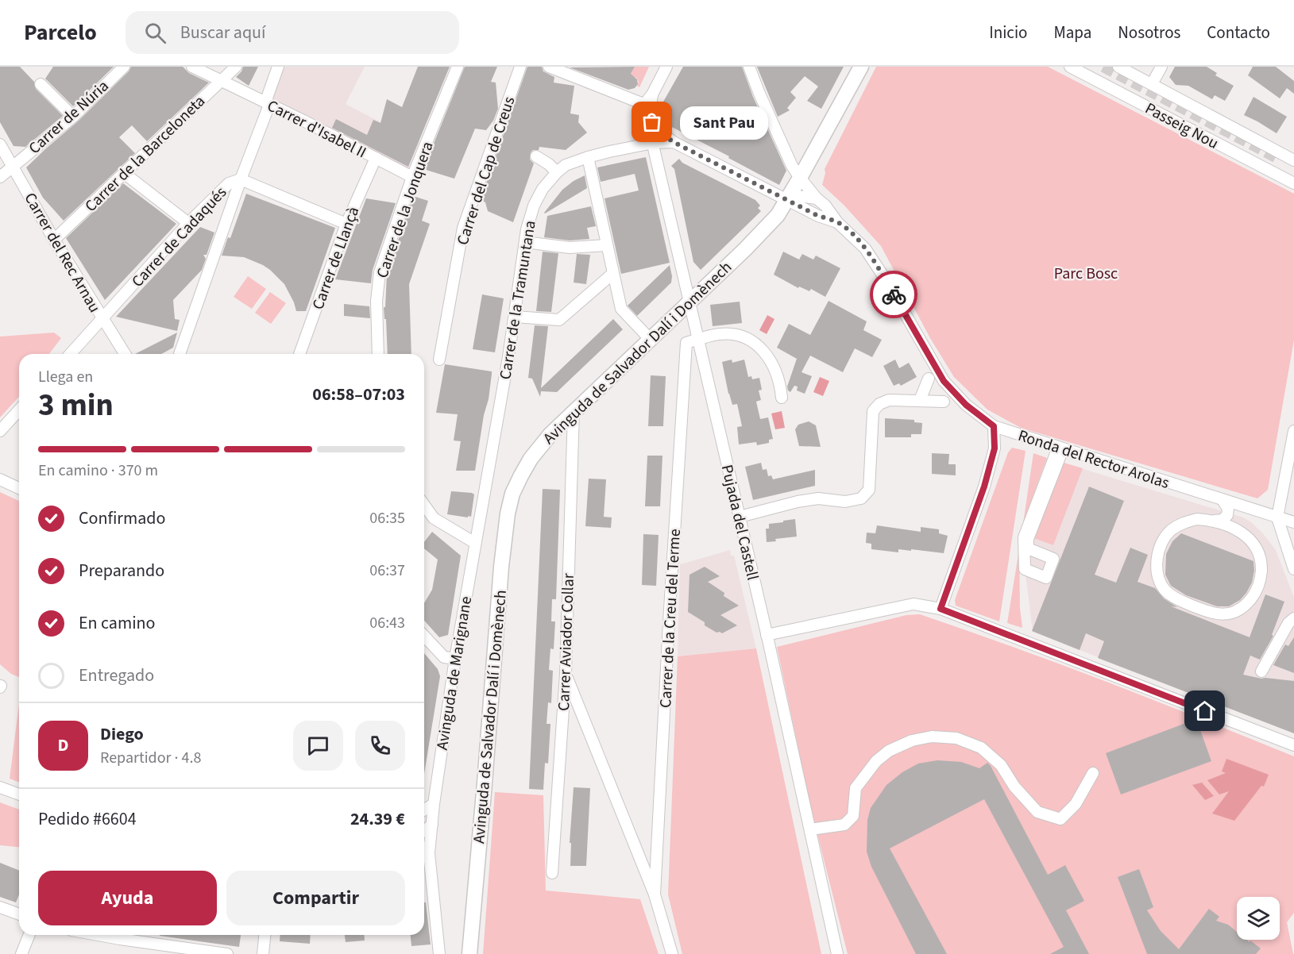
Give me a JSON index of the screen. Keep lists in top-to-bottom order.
{
  "streets": {
    "main road": ["Avinguda de Salvador Dalí i Domènech"],
    "street": [
      "Carrer de Núria",
      "Passeig Nou",
      "Carrer d'Isabel II",
      "Carrer de la Barceloneta",
      "Carrer del Cap de Creus",
      "Carrer de la Jonquera",
      "Carrer de Cadaqués",
      "Carrer del Rec Arnau",
      "Carrer de Llançà",
      "Carrer de la Tramuntana",
      "Ronda del Rector Arolas",
      "Pujada del Castell",
      "Carrer de la Creu del Terme",
      "Carrer Aviador Collar",
      "Avinguda de Marignane"
    ]
  },
  "crossings": [
    ["Carrer de Núria", "Carrer del Rec Arnau"],
    ["Carrer d'Isabel II", "Carrer de la Barceloneta"],
    ["Carrer d'Isabel II", "Carrer de la Jonquera"],
    ["Carrer d'Isabel II", "Carrer de Cadaqués"],
    ["Carrer d'Isabel II", "Carrer de Llançà"],
    ["Carrer de la Barceloneta", "Carrer del Rec Arnau"],
    ["Carrer de Cadaqués", "Carrer del Rec Arnau"],
    ["Carrer de la Tramuntana", "Ronda del Rector Arolas"],
    ["Carrer de la Tramuntana", "Pujada del Castell"],
    ["Carrer de la Tramuntana", "Avinguda de Marignane"],
    ["Avinguda de Salvador Dalí i Domènech", "Ronda del Rector Arolas"],
    ["Avinguda de Salvador Dalí i Domènech", "Pujada del Castell"],
    ["Avinguda de Salvador Dalí i Domènech", "Carrer Aviador Collar"],
    ["Pujada del Castell", "Carrer de la Creu del Terme"]
  ],
  "parks": ["Parc Bosc"],
  "places": ["Sant Pau"],
  "page": {
    "header": "Parcelo",
    "search": "Buscar aquí",
    "nav": [
      "Inicio",
      "Mapa",
      "Nosotros",
      "Contacto"
    ],
    "bubble": "Sant Pau",
    "heading": ["3 min", "Llega en", "06:58–07:03"],
    "panel": [
      "Diego",
      "Repartidor · 4.8",
      "Pedido #6604",
      "24.39 €"
    ],
    "bar": "En camino · 370 m",
    "list": [
      ["Confirmado", "06:35"],
      ["Preparando", "06:37"],
      ["En camino", "06:43"],
      "Entregado"
    ],
    "round": "D",
    "buttons": ["Ayuda", "Compartir"]
  }
}
